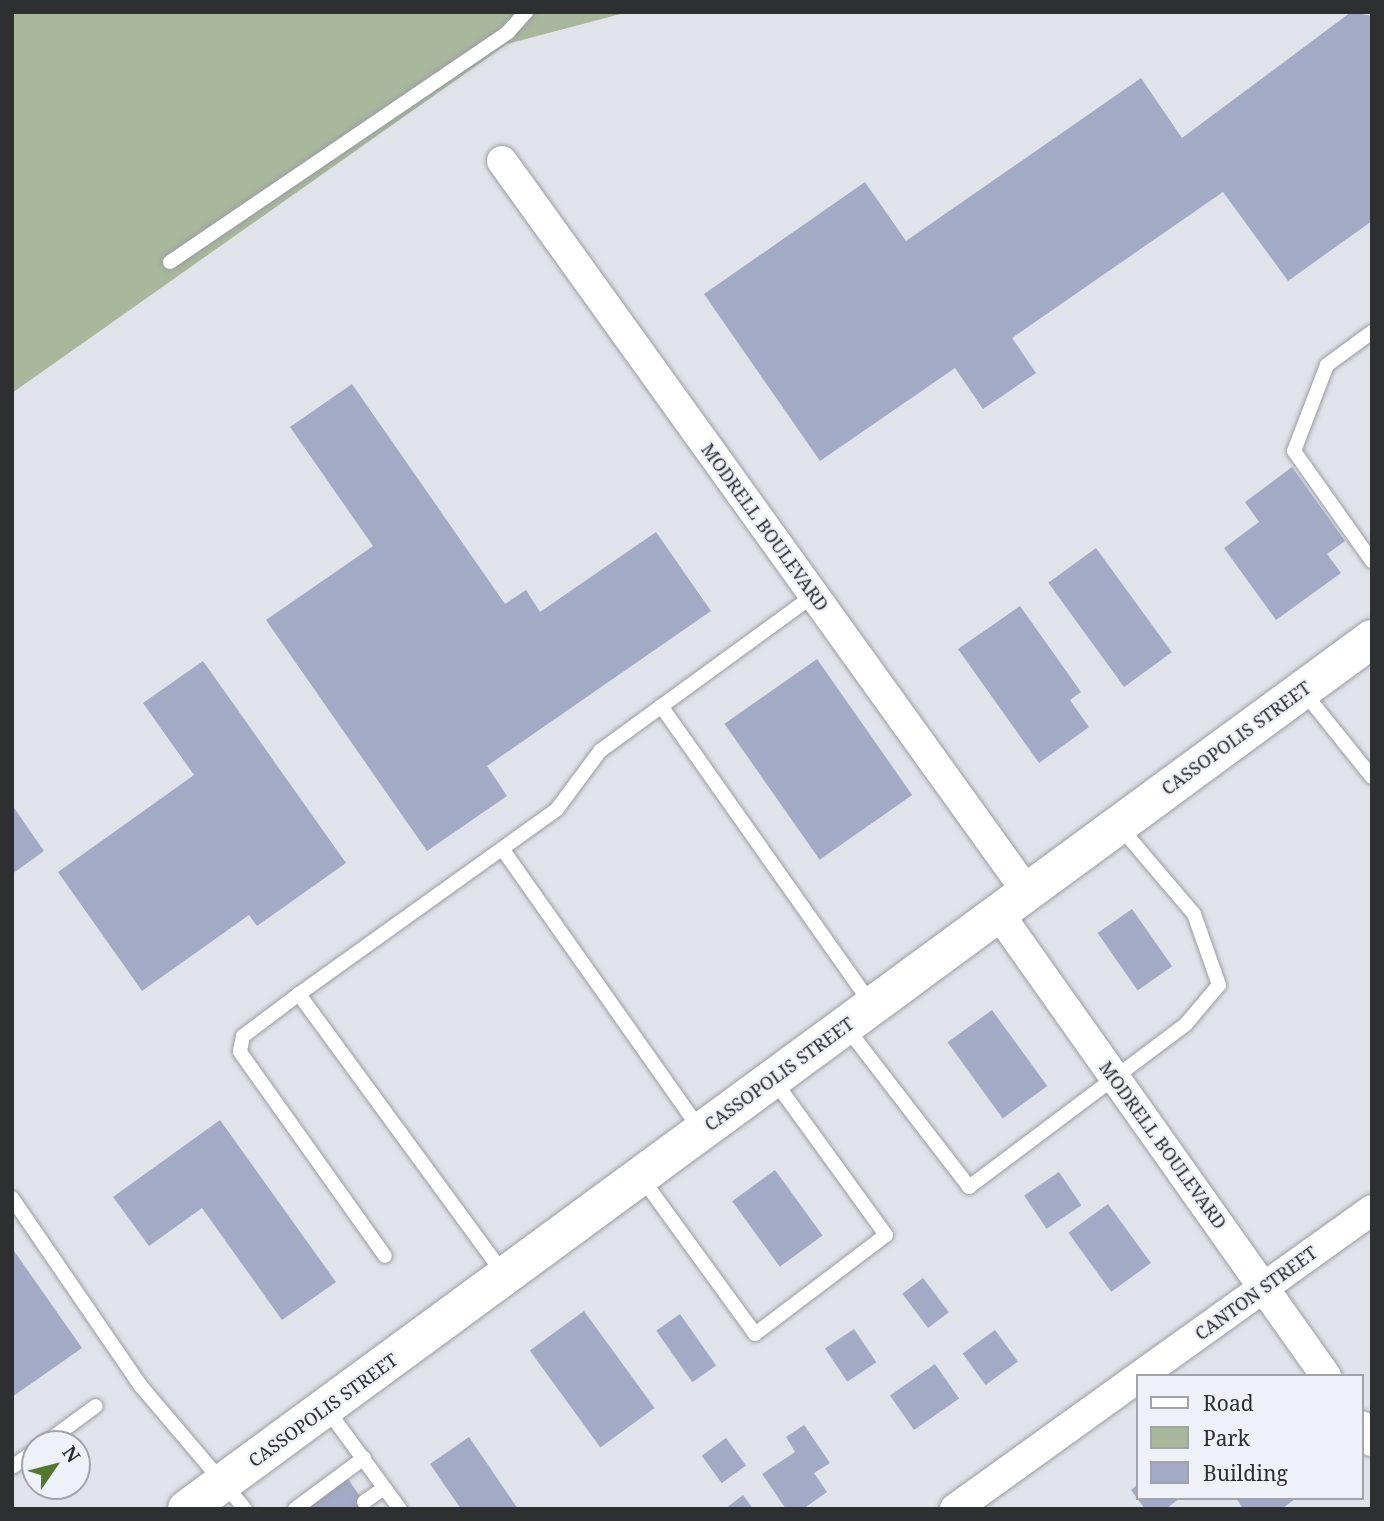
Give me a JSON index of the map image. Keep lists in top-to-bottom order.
{
  "streets": {
    "main road": ["CASSOPOLIS STREET"],
    "street": ["MODRELL BOULEVARD", "CANTON STREET"]
  },
  "crossings": [
    ["MODRELL BOULEVARD", "CASSOPOLIS STREET"],
    ["MODRELL BOULEVARD", "CANTON STREET"]
  ],
  "legend": ["Road", "Park", "Building"],
  "north": "top right"
}
